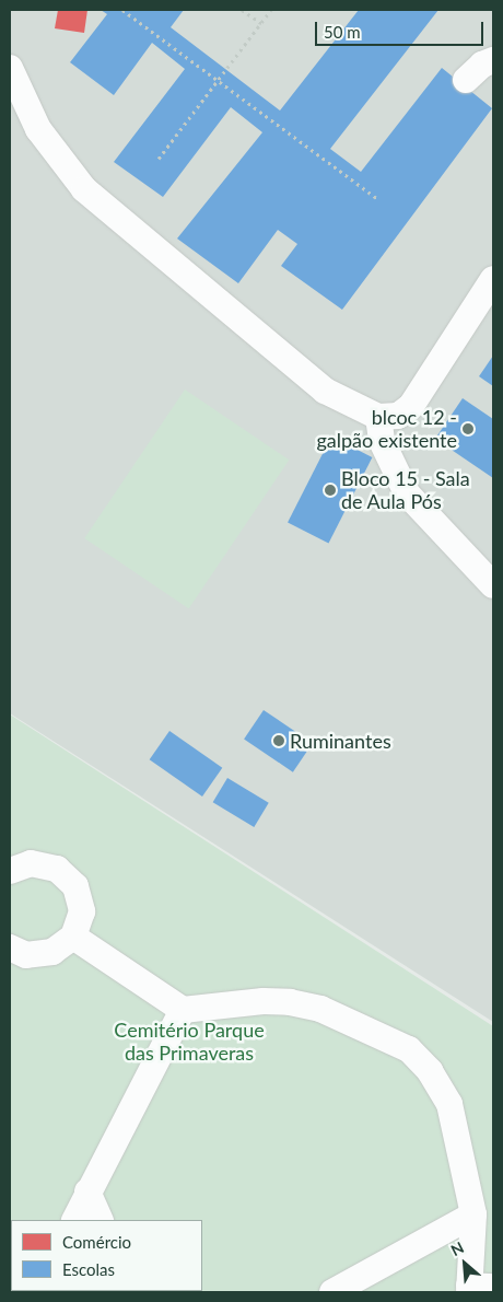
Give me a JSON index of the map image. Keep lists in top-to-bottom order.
{
  "parks": ["Cemitério Parque das Primaveras"],
  "places": ["blcoc 12 - galpão existente", "Bloco 15 - Sala de Aula Pós", "Ruminantes"],
  "legend": ["Comércio", "Escolas"],
  "scale_bar": "50 m",
  "north": "top left"
}
